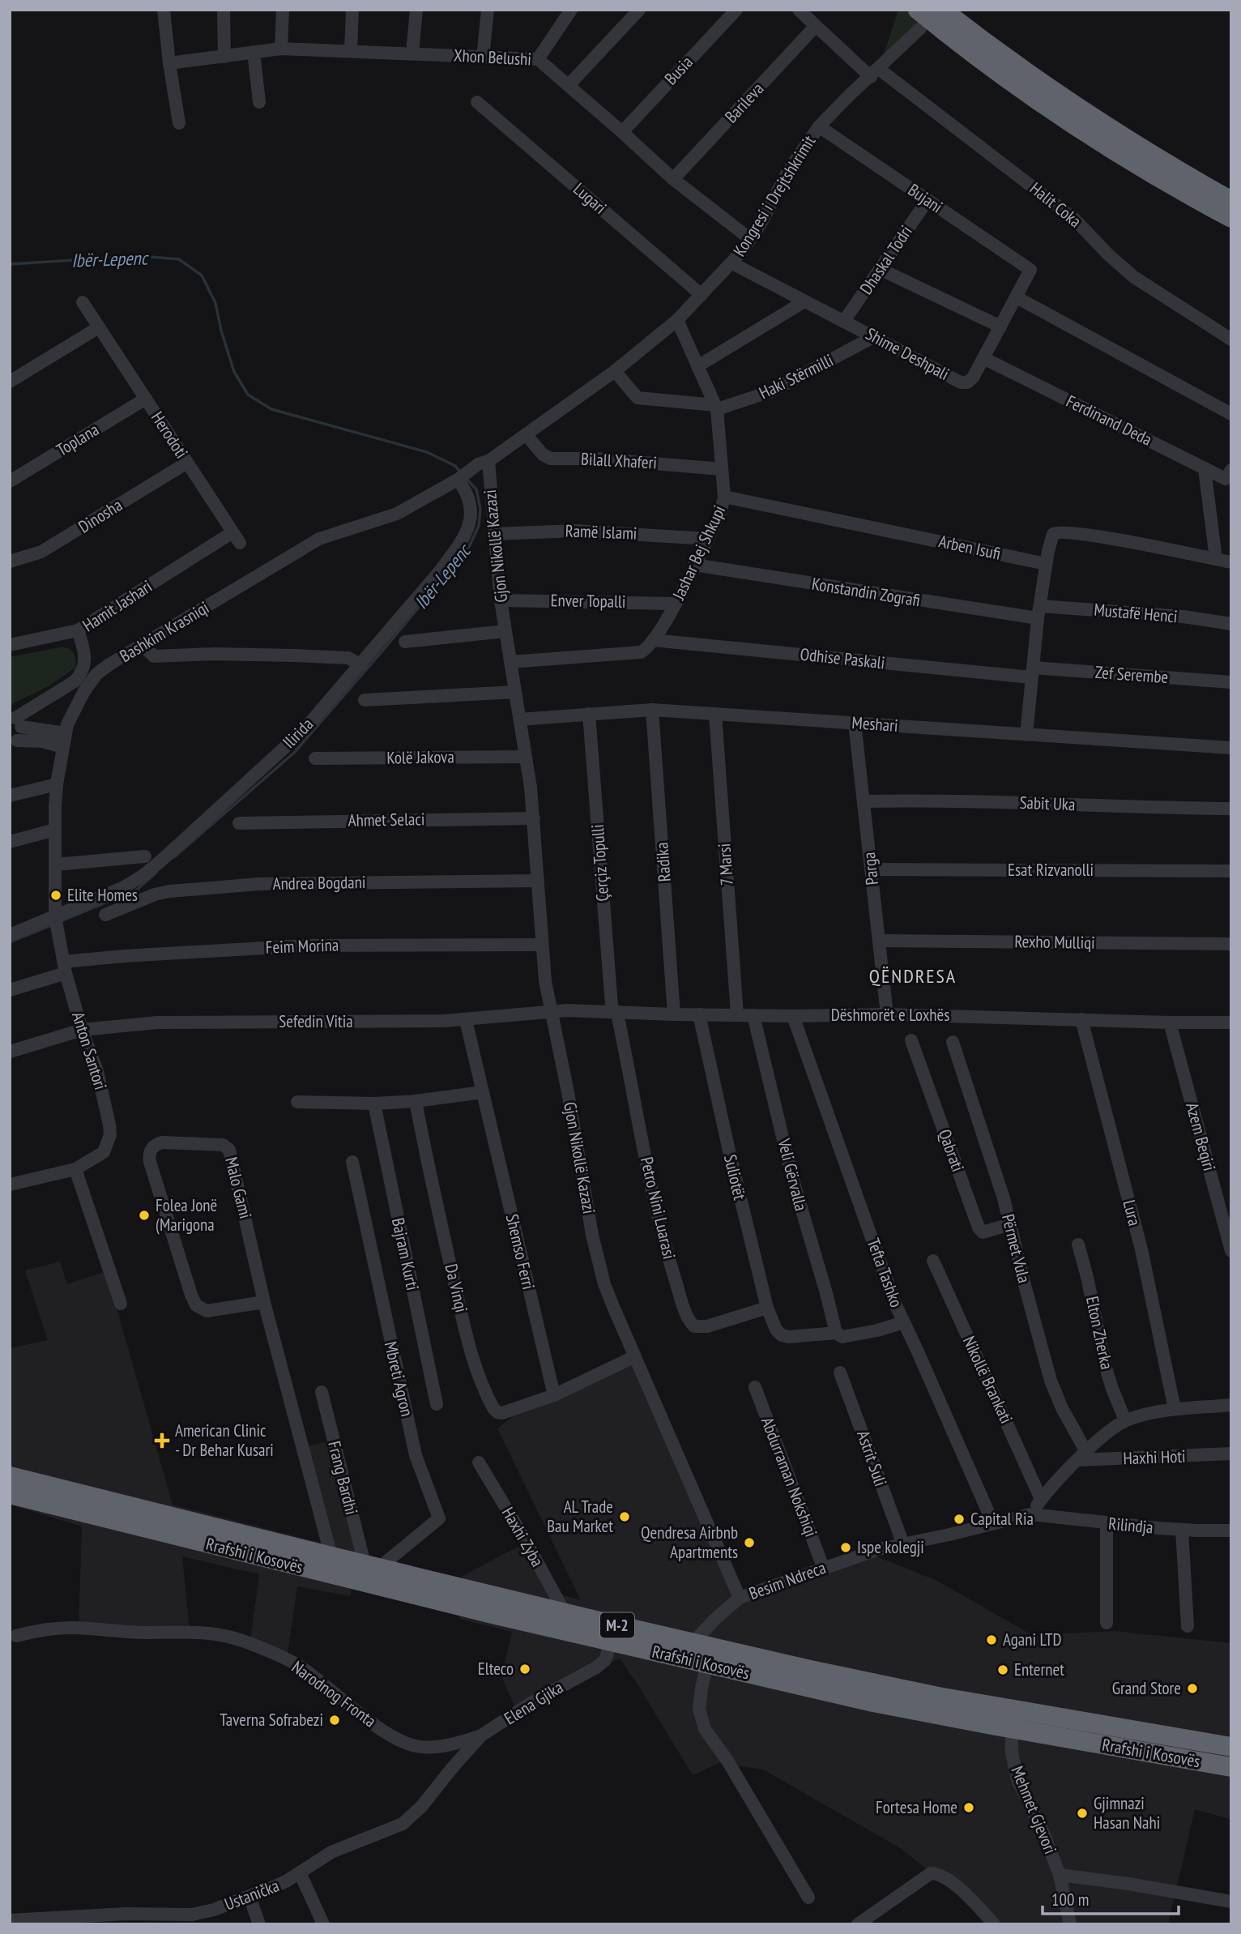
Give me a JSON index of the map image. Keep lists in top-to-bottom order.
{
  "streets": {
    "highway": ["Rrafshi i Kosovës", "M-2"],
    "street": [
      "Xhon Belushi",
      "Busia",
      "Barileva",
      "Kongresi i Drejtshkrimit",
      "Lugari",
      "Bujani",
      "Halit Coka",
      "Dhaskal Todri",
      "Shime Deshpali",
      "Haki Stërmilli",
      "Ferdinand Deda",
      "Herodoti",
      "Toplana",
      "Bilall Xhaferi",
      "Dinosha",
      "Ramë Islami",
      "Gjon Nikollë Kazazi",
      "Arben Isufi",
      "Jashar Bej Shkupi",
      "Konstandin Zografi",
      "Enver Topalli",
      "Hamit Jashari",
      "Mustafë Henci",
      "Bashkim Krasniqi",
      "Odhise Paskali",
      "Zef Serembe",
      "Meshari",
      "Ilirida",
      "Kolë Jakova",
      "Sabit Uka",
      "Ahmet Selaci",
      "Radika",
      "Çerçiz Topulli",
      "7 Marsi",
      "Parga",
      "Esat Rizvanolli",
      "Andrea Bogdani",
      "Rexho Mulliqi",
      "Feim Morina",
      "Dëshmorët e Loxhës",
      "Sefedin Vitia",
      "Anton Santori",
      "Azem Beqiri",
      "Qabrati",
      "Veli Gërvalla",
      "Suliotët",
      "Malo Gami",
      "Petro Nini Luarasi",
      "Lura",
      "Përmet Vula",
      "Shemso Ferri",
      "Bajram Kurti",
      "Tefta Tashko",
      "Da Vinqi",
      "Elton Zherka",
      "Mbreti Agron",
      "Nikollë Brankati",
      "Haxhi Hoti",
      "Astrit Suli",
      "Abdurraman Nokshiqi",
      "Frang Bardhi",
      "Rilindja",
      "Haxhi Zyba",
      "Besim Ndreca",
      "Narodnog Fronta",
      "Elena Gjika",
      "Mehmet Gjevori",
      "Ustanička"
    ]
  },
  "crossings": [
    ["Xhon Belushi", "Busia"],
    ["Xhon Belushi", "Barileva"],
    ["Xhon Belushi", "Kongresi i Drejtshkrimit"],
    ["Barileva", "Halit Coka"],
    ["Kongresi i Drejtshkrimit", "Lugari"],
    ["Kongresi i Drejtshkrimit", "Bujani"],
    ["Kongresi i Drejtshkrimit", "Halit Coka"],
    ["Kongresi i Drejtshkrimit", "Shime Deshpali"],
    ["Kongresi i Drejtshkrimit", "Bilall Xhaferi"],
    ["Kongresi i Drejtshkrimit", "Gjon Nikollë Kazazi"],
    ["Kongresi i Drejtshkrimit", "Jashar Bej Shkupi"],
    ["Bujani", "Dhaskal Todri"],
    ["Bujani", "Shime Deshpali"],
    ["Dhaskal Todri", "Shime Deshpali"],
    ["Shime Deshpali", "Haki Stërmilli"],
    ["Shime Deshpali", "Ferdinand Deda"],
    ["Haki Stërmilli", "Jashar Bej Shkupi"],
    ["Herodoti", "Toplana"],
    ["Herodoti", "Dinosha"],
    ["Herodoti", "Hamit Jashari"],
    ["Bilall Xhaferi", "Jashar Bej Shkupi"],
    ["Ramë Islami", "Gjon Nikollë Kazazi"],
    ["Ramë Islami", "Jashar Bej Shkupi"],
    ["Gjon Nikollë Kazazi", "Jashar Bej Shkupi"],
    ["Gjon Nikollë Kazazi", "Enver Topalli"],
    ["Gjon Nikollë Kazazi", "Meshari"],
    ["Gjon Nikollë Kazazi", "Kolë Jakova"],
    ["Gjon Nikollë Kazazi", "Ahmet Selaci"],
    ["Gjon Nikollë Kazazi", "Andrea Bogdani"],
    ["Gjon Nikollë Kazazi", "Feim Morina"],
    ["Gjon Nikollë Kazazi", "Dëshmorët e Loxhës"],
    ["Gjon Nikollë Kazazi", "Sefedin Vitia"],
    ["Gjon Nikollë Kazazi", "Besim Ndreca"],
    ["Arben Isufi", "Jashar Bej Shkupi"],
    ["Jashar Bej Shkupi", "Konstandin Zografi"],
    ["Jashar Bej Shkupi", "Enver Topalli"],
    ["Jashar Bej Shkupi", "Odhise Paskali"],
    ["Konstandin Zografi", "Mustafë Henci"],
    ["Bashkim Krasniqi", "Ilirida"],
    ["Bashkim Krasniqi", "Anton Santori"],
    ["Odhise Paskali", "Zef Serembe"],
    ["Meshari", "Radika"],
    ["Meshari", "Çerçiz Topulli"],
    ["Meshari", "7 Marsi"],
    ["Meshari", "Parga"],
    ["Ilirida", "Anton Santori"],
    ["Sabit Uka", "Parga"],
    ["Radika", "Dëshmorët e Loxhës"],
    ["Çerçiz Topulli", "Dëshmorët e Loxhës"],
    ["Çerçiz Topulli", "Petro Nini Luarasi"],
    ["7 Marsi", "Dëshmorët e Loxhës"],
    ["Parga", "Esat Rizvanolli"],
    ["Parga", "Rexho Mulliqi"],
    ["Parga", "Dëshmorët e Loxhës"],
    ["Feim Morina", "Anton Santori"],
    ["Dëshmorët e Loxhës", "Sefedin Vitia"],
    ["Dëshmorët e Loxhës", "Azem Beqiri"],
    ["Dëshmorët e Loxhës", "Veli Gërvalla"],
    ["Dëshmorët e Loxhës", "Suliotët"],
    ["Dëshmorët e Loxhës", "Petro Nini Luarasi"],
    ["Dëshmorët e Loxhës", "Lura"],
    ["Dëshmorët e Loxhës", "Tefta Tashko"],
    ["Sefedin Vitia", "Anton Santori"],
    ["Sefedin Vitia", "Shemso Ferri"],
    ["Qabrati", "Përmet Vula"],
    ["Veli Gërvalla", "Suliotët"],
    ["Suliotët", "Petro Nini Luarasi"],
    ["Malo Gami", "Rrafshi i Kosovës"],
    ["Përmet Vula", "Haxhi Hoti"],
    ["Shemso Ferri", "Da Vinqi"],
    ["Tefta Tashko", "Besim Ndreca"],
    ["Mbreti Agron", "Frang Bardhi"],
    ["Mbreti Agron", "Rrafshi i Kosovës"],
    ["Astrit Suli", "Besim Ndreca"],
    ["Abdurraman Nokshiqi", "Besim Ndreca"],
    ["Frang Bardhi", "Rrafshi i Kosovës"],
    ["Rilindja", "Besim Ndreca"],
    ["Haxhi Zyba", "Rrafshi i Kosovës"],
    ["Rrafshi i Kosovës", "Besim Ndreca"],
    ["Rrafshi i Kosovës", "Elena Gjika"],
    ["Rrafshi i Kosovës", "Mehmet Gjevori"],
    ["Narodnog Fronta", "Elena Gjika"],
    ["Elena Gjika", "Ustanička"]
  ],
  "districts": ["QËNDRESA"],
  "water": ["Ibër-Lepenc"],
  "places": {
    "other": [
      "Elite Homes",
      "Folea Jonë (Marigona",
      "AL Trade Bau Market",
      "Capital Ria",
      "Qendresa Airbnb Apartments",
      "Ispe kolegji",
      "Agani LTD",
      "Elteco",
      "Enternet",
      "Grand Store",
      "Taverna Sofrabezi",
      "Fortesa Home",
      "Gjimnazi Hasan Nahi"
    ],
    "health": ["American Clinic - Dr Behar Kusari"]
  },
  "scale_bar": "100 m"
}
